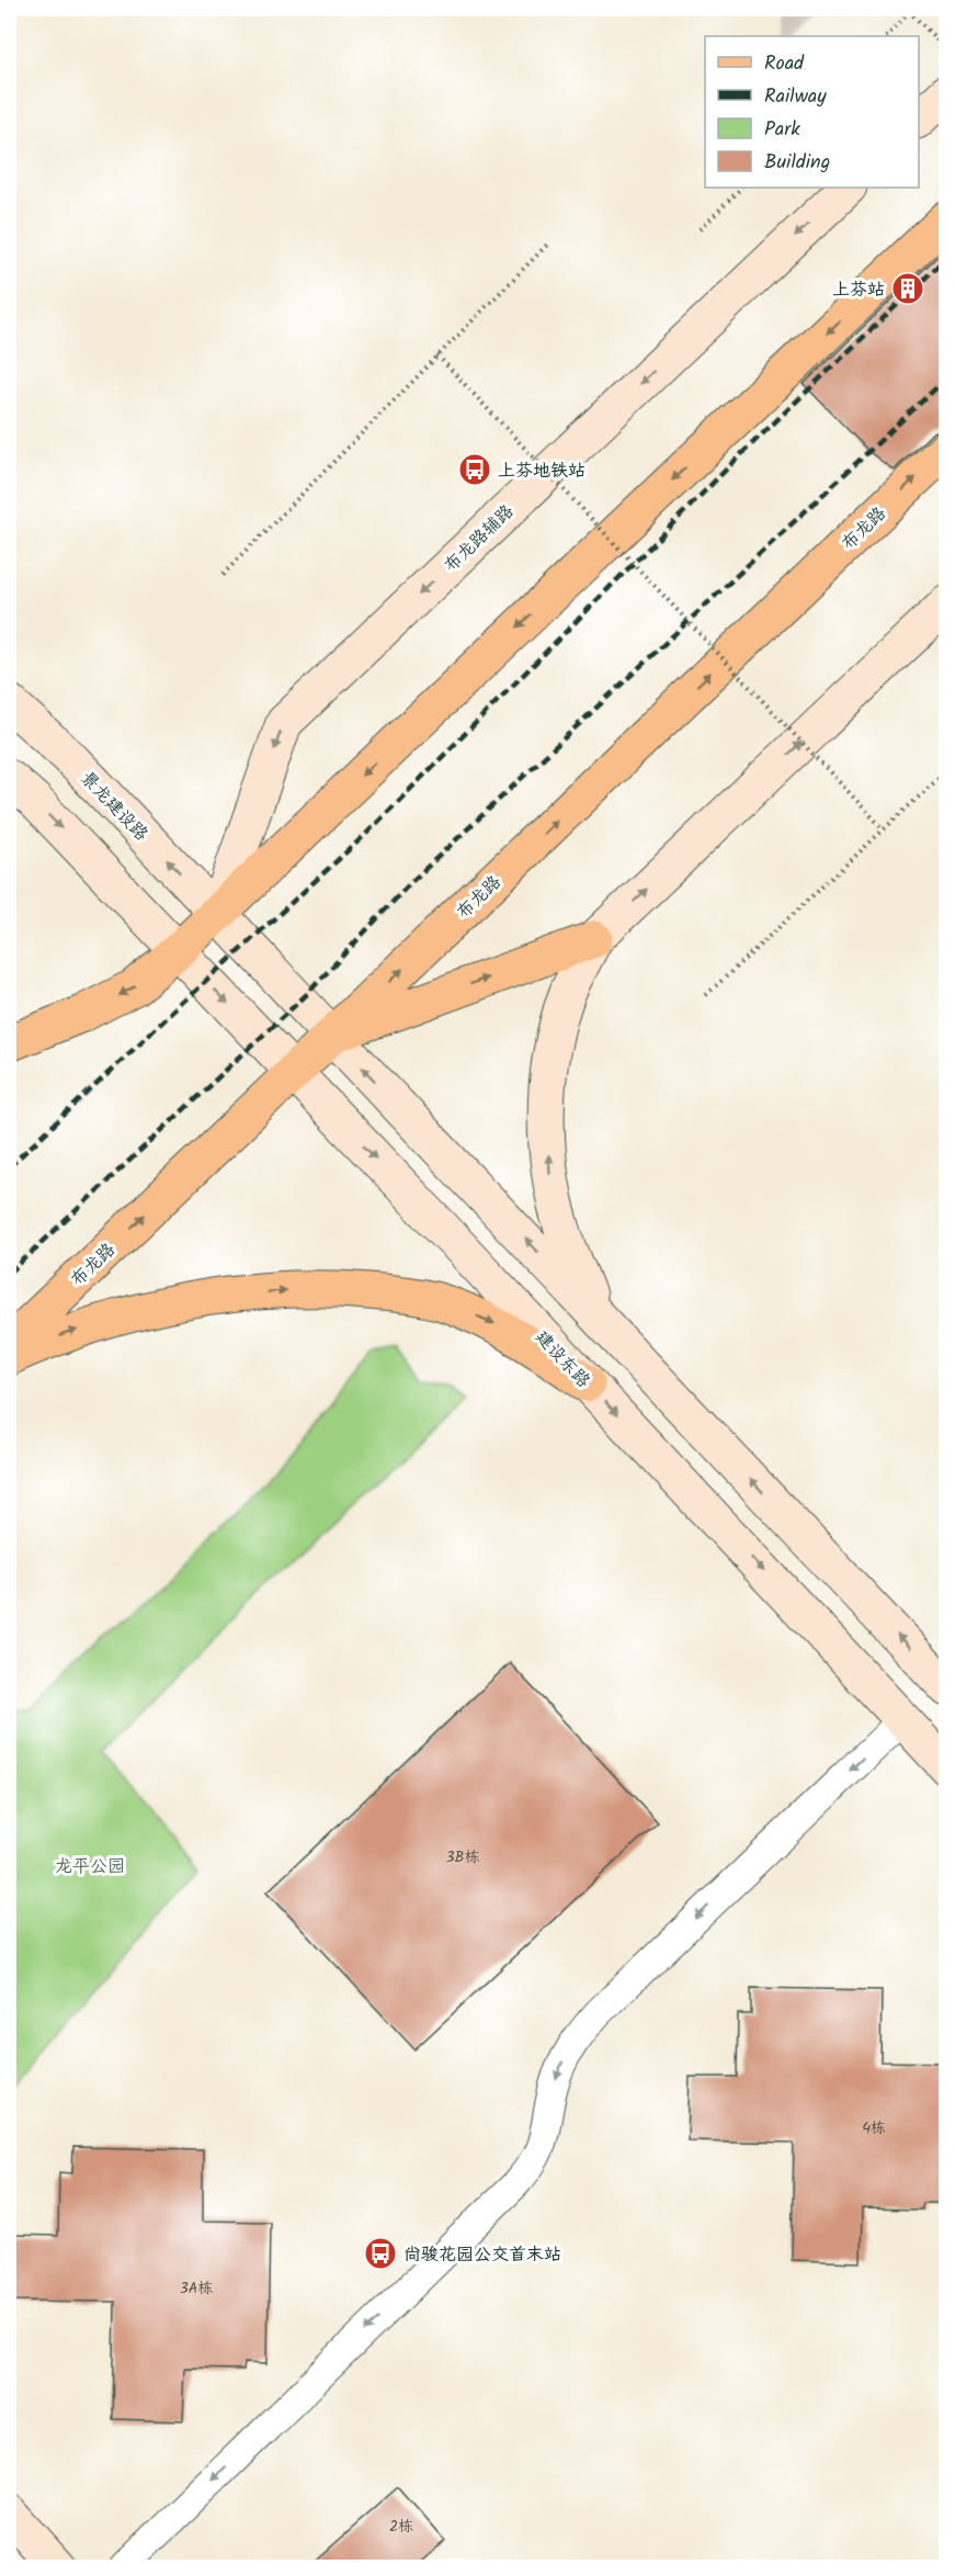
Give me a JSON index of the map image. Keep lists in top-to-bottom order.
{
  "streets": {
    "main road": [
      "布龙路",
      "布龙路辅路",
      "景龙建设路",
      "建设东路"
    ]
  },
  "crossings": [
    ["布龙路", "建设东路"],
    ["布龙路辅路", "景龙建设路"]
  ],
  "parks": ["龙平公园"],
  "places": {
    "building": ["上芬站"],
    "bus stop": ["上芬地铁站", "尚骏花园公交首末站"]
  },
  "house_numbers": [
    "3B栋",
    "4栋",
    "3A栋",
    "2栋"
  ],
  "legend": [
    "Road",
    "Railway",
    "Park",
    "Building"
  ]
}
